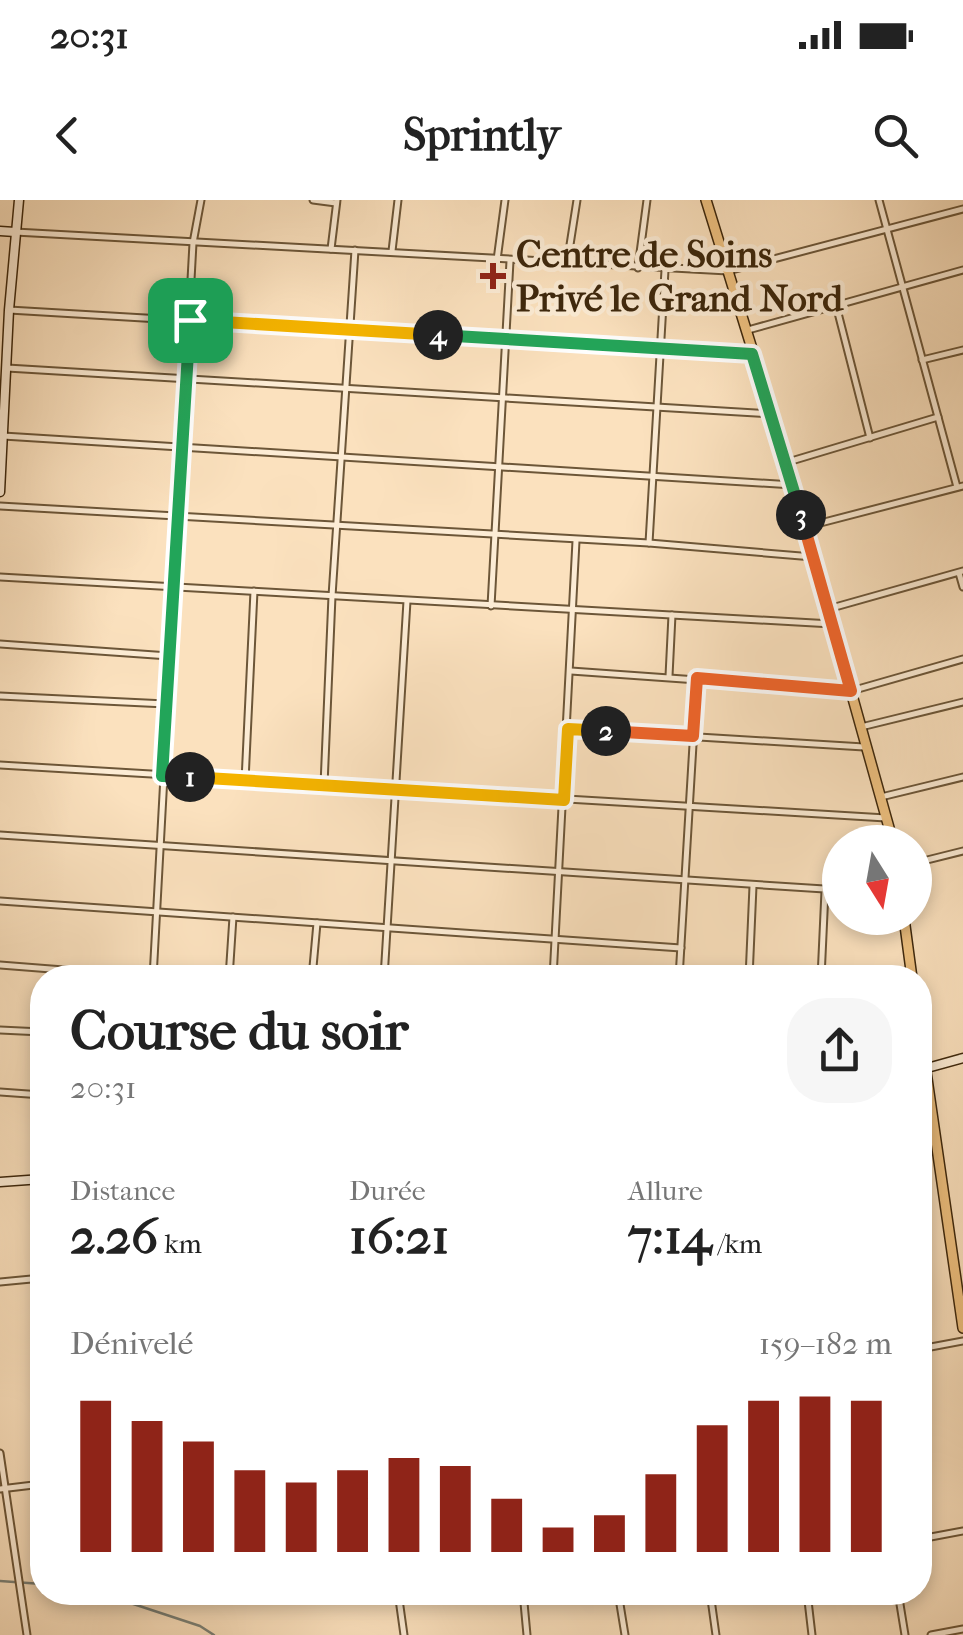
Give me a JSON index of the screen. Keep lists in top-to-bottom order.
{
  "places": {
    "health": ["Centre de Soins Privé le Grand Nord"]
  },
  "north": "bottom",
  "page": {
    "status": "20:31",
    "header": "Sprintly",
    "pins": [
      "4",
      "3",
      "2",
      "1"
    ],
    "heading": ["Course du soir", "20:31"],
    "stats": [
      ["Distance", "2.26 km"],
      ["Durée", "16:21"],
      ["Allure", "7:14 /km"]
    ],
    "chart": ["Dénivelé", "159–182 m"]
  }
}
